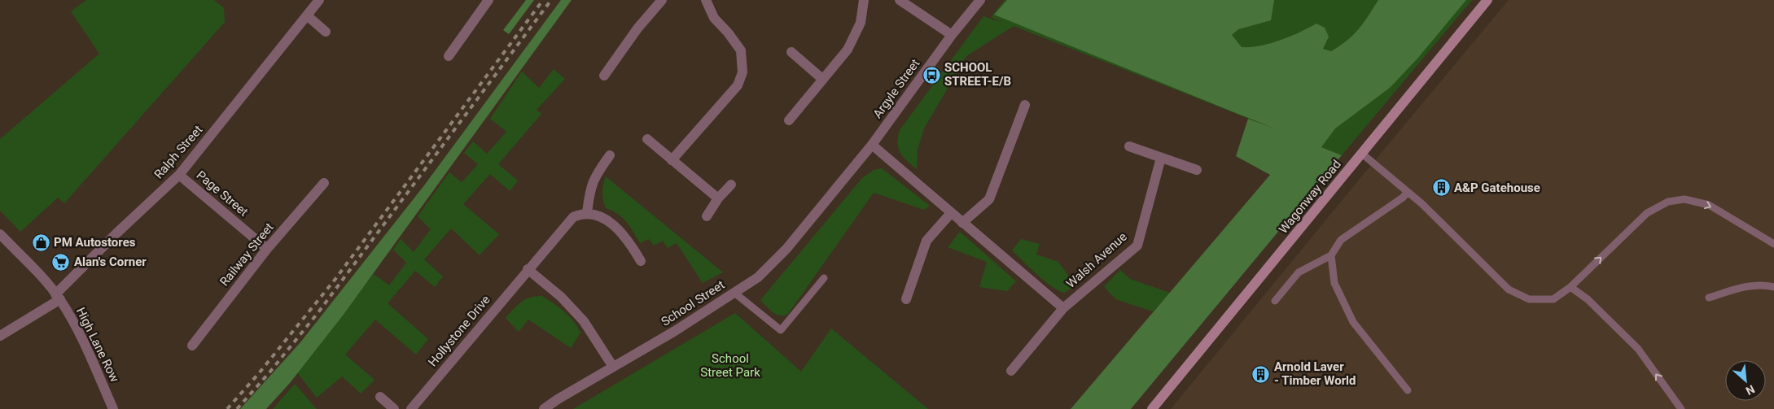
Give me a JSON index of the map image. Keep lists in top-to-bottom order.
{
  "streets": {
    "main road": ["Wagonway Road"],
    "street": [
      "Argyle Street",
      "Ralph Street",
      "Page Street",
      "Railway Street",
      "Walsh Avenue",
      "School Street",
      "Hollystone Drive",
      "High Lane Row"
    ]
  },
  "crossings": [
    ["Argyle Street", "School Street"],
    ["Ralph Street", "Page Street"],
    ["Ralph Street", "High Lane Row"],
    ["Page Street", "Railway Street"]
  ],
  "parks": ["School Street Park"],
  "places": {
    "bus stop": ["SCHOOL STREET-E/B"],
    "building": ["A&P Gatehouse", "Arnold Laver - Timber World"],
    "shop": ["PM Autostores"],
    "supermarket": ["Alan's Corner"]
  },
  "north": "bottom right"
}
